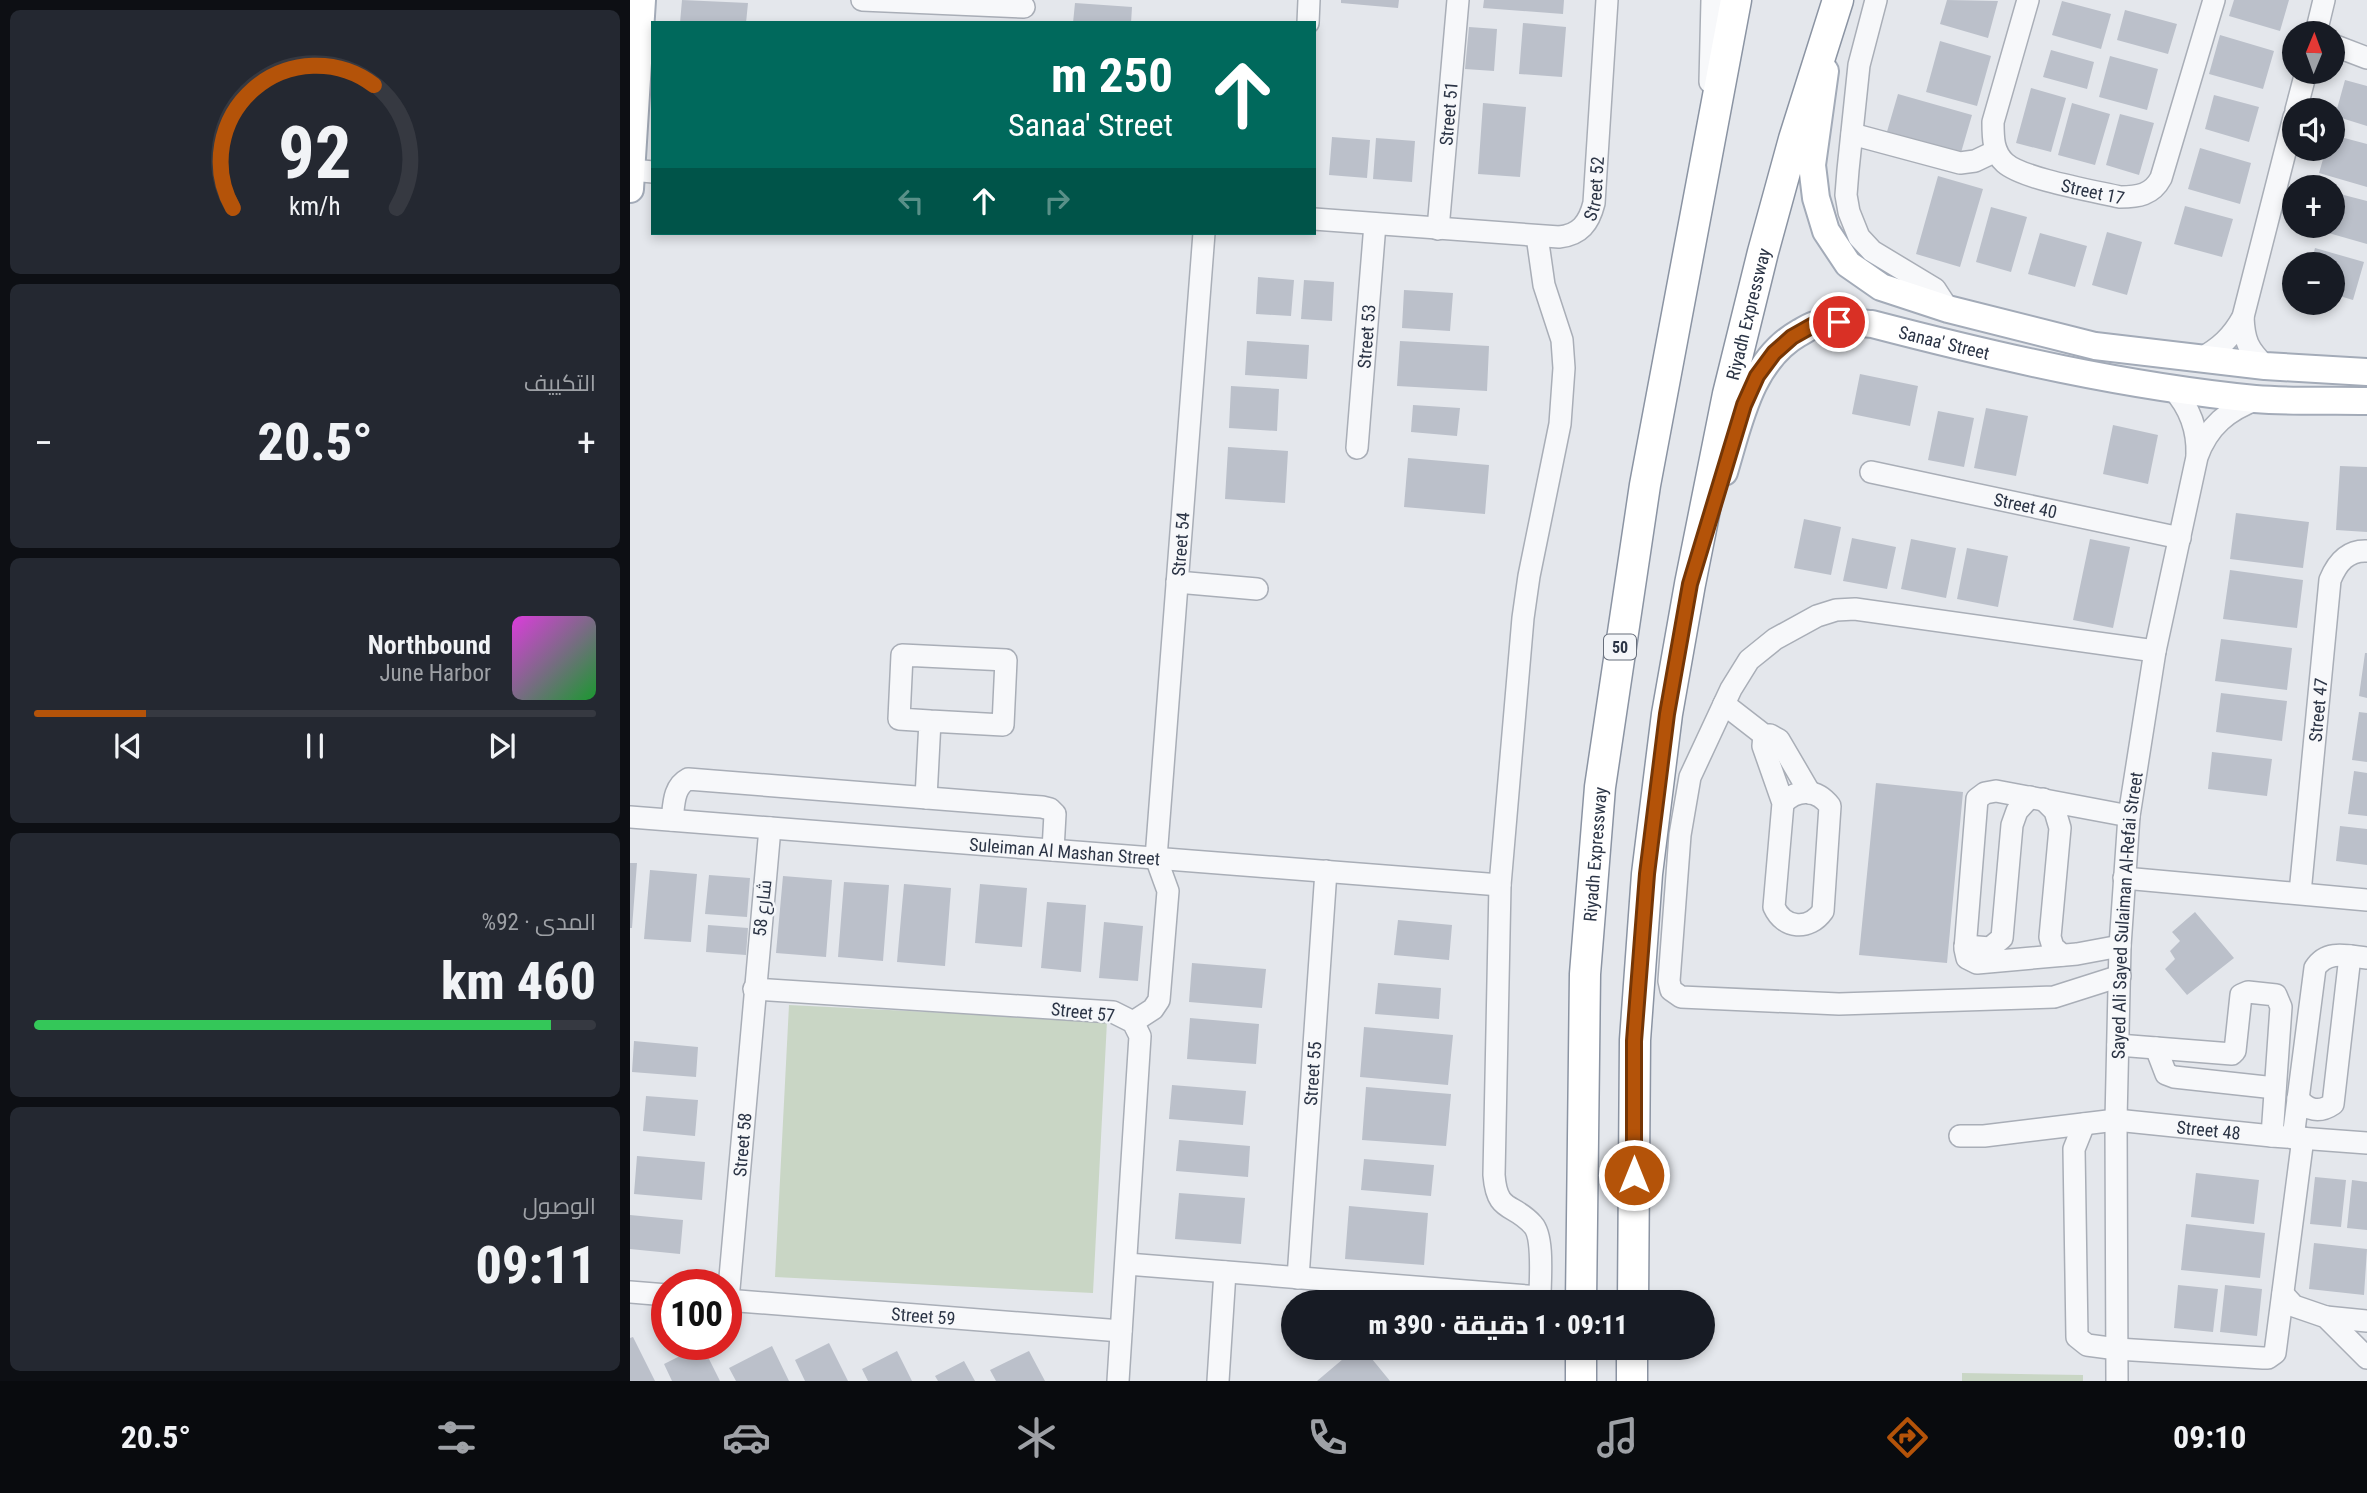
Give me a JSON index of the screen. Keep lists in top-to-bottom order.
{
  "streets": {
    "highway": ["Riyadh Expressway", "50"],
    "main road": ["Sanaa' Street"],
    "street": [
      "Street 51",
      "Street 52",
      "Street 17",
      "Street 53",
      "Street 40",
      "Street 54",
      "Street 47",
      "Suleiman Al Mashan Street",
      "شارع 58",
      "Sayed Ali Sayed Sulaiman Al-Refai Street",
      "Street 57",
      "Street 55",
      "Street 48",
      "Street 58",
      "Street 59"
    ]
  },
  "crossings": [
    ["Street 51", "Street 52"],
    ["Street 52", "Street 53"],
    ["Riyadh Expressway", "Sanaa' Street"],
    ["Sanaa' Street", "Sayed Ali Sayed Sulaiman Al-Refai Street"],
    ["Street 40", "Sayed Ali Sayed Sulaiman Al-Refai Street"],
    ["Street 54", "Suleiman Al Mashan Street"],
    ["Suleiman Al Mashan Street", "شارع 58"],
    ["Suleiman Al Mashan Street", "Street 55"],
    ["شارع 58", "Street 57"],
    ["شارع 58", "Street 58"],
    ["Sayed Ali Sayed Sulaiman Al-Refai Street", "Street 48"],
    ["Street 57", "Street 58"],
    ["Street 57", "Street 59"]
  ],
  "north": "top",
  "page": {
    "map_buttons": ["+", "−"],
    "turn": ["250 m", "Sanaa' Street"],
    "tile": [
      "التكييف",
      ["المدى · 92%", "460 km"],
      ["الوصول", "09:11"]
    ],
    "heat": ["−", "20.5°", "+"],
    "song": ["Northbound", "June Harbor"],
    "limit": "100",
    "trip": "09:11 · 1 دقيقة · 390 m",
    "tabs": ["09:10", "20.5°"],
    "gauge": ["92", "km/h"]
  }
}
